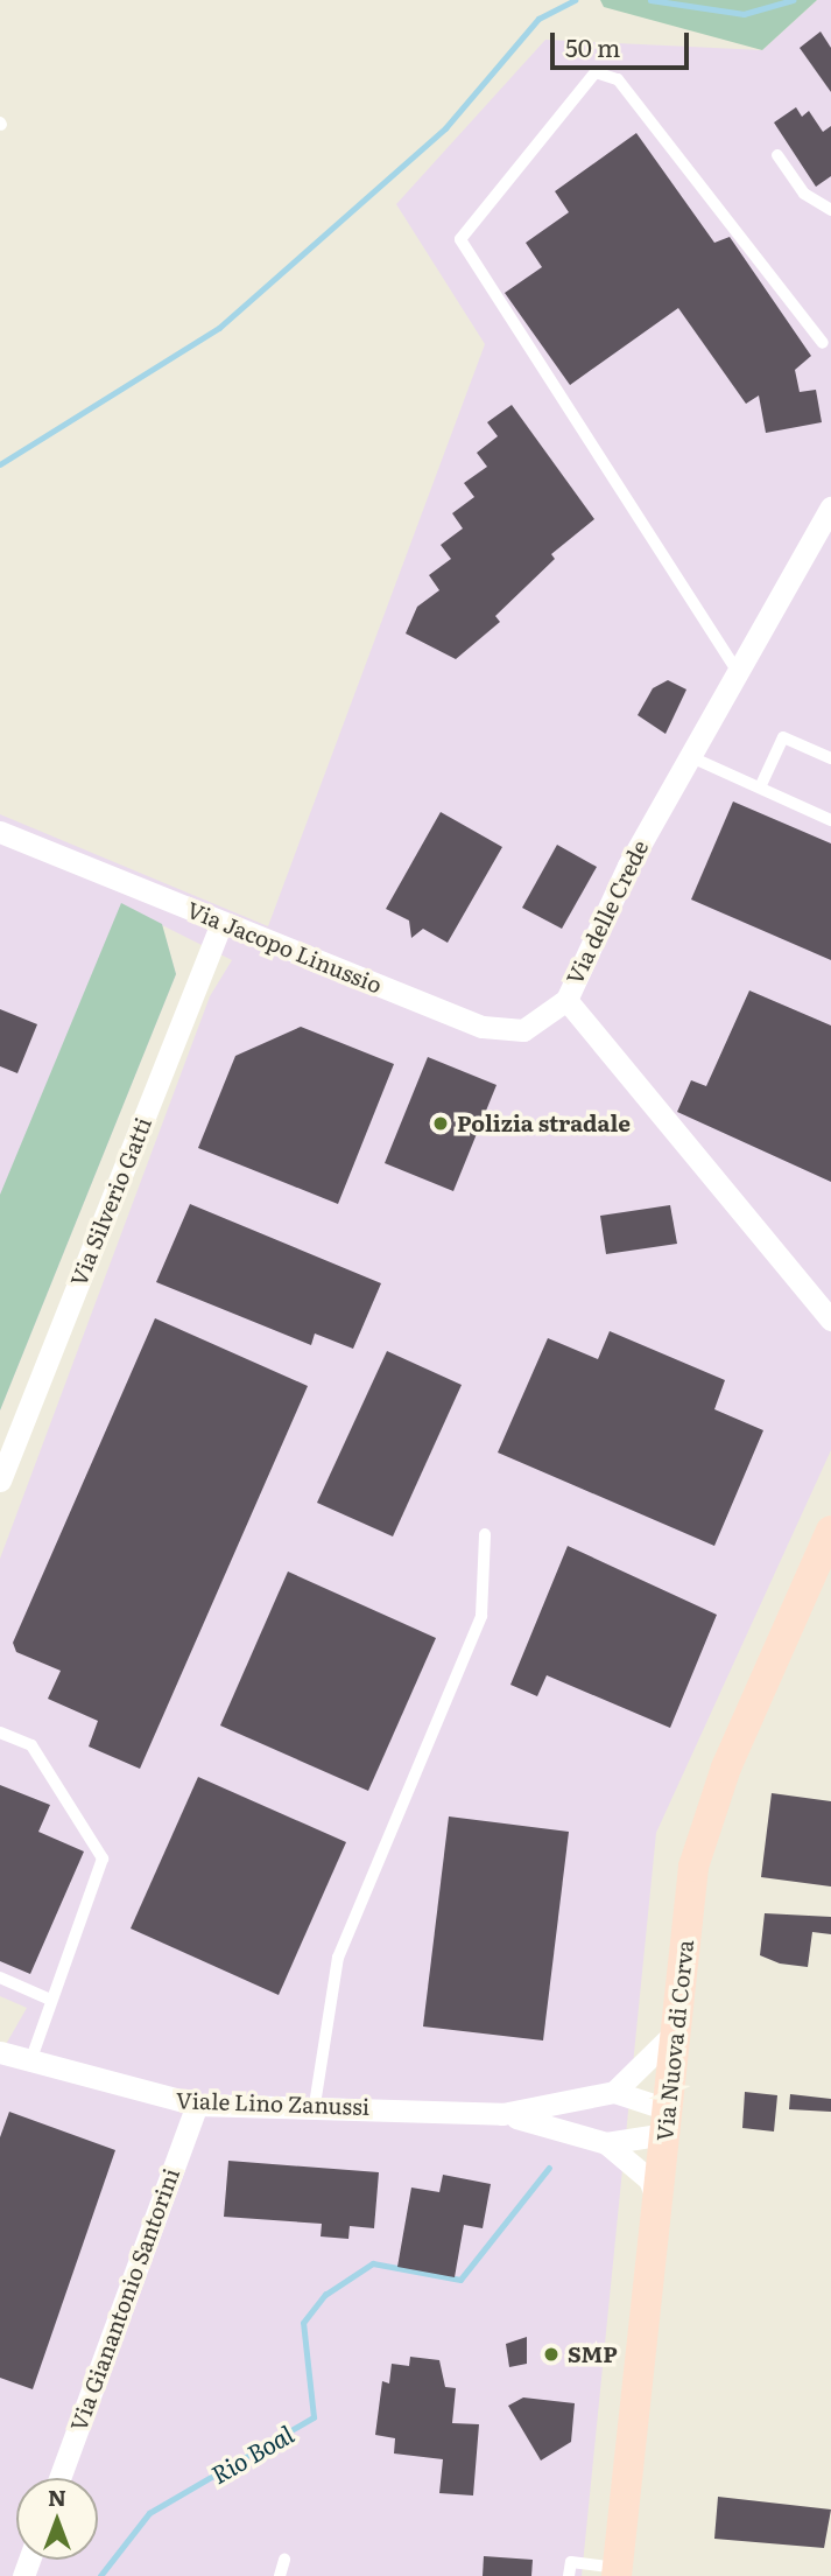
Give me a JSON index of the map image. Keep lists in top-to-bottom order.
{
  "streets": {
    "main road": ["Via Nuova di Corva"],
    "street": [
      "Via delle Crede",
      "Via Jacopo Linussio",
      "Via Silverio Gatti",
      "Viale Lino Zanussi",
      "Via Gianantonio Santorini"
    ]
  },
  "crossings": [
    ["Via delle Crede", "Via Jacopo Linussio"],
    ["Via Jacopo Linussio", "Via Silverio Gatti"],
    ["Via Nuova di Corva", "Viale Lino Zanussi"],
    ["Viale Lino Zanussi", "Via Gianantonio Santorini"]
  ],
  "water": ["Rio Boal"],
  "places": ["Polizia stradale", "SMP"],
  "scale_bar": "50 m",
  "north": "top"
}
